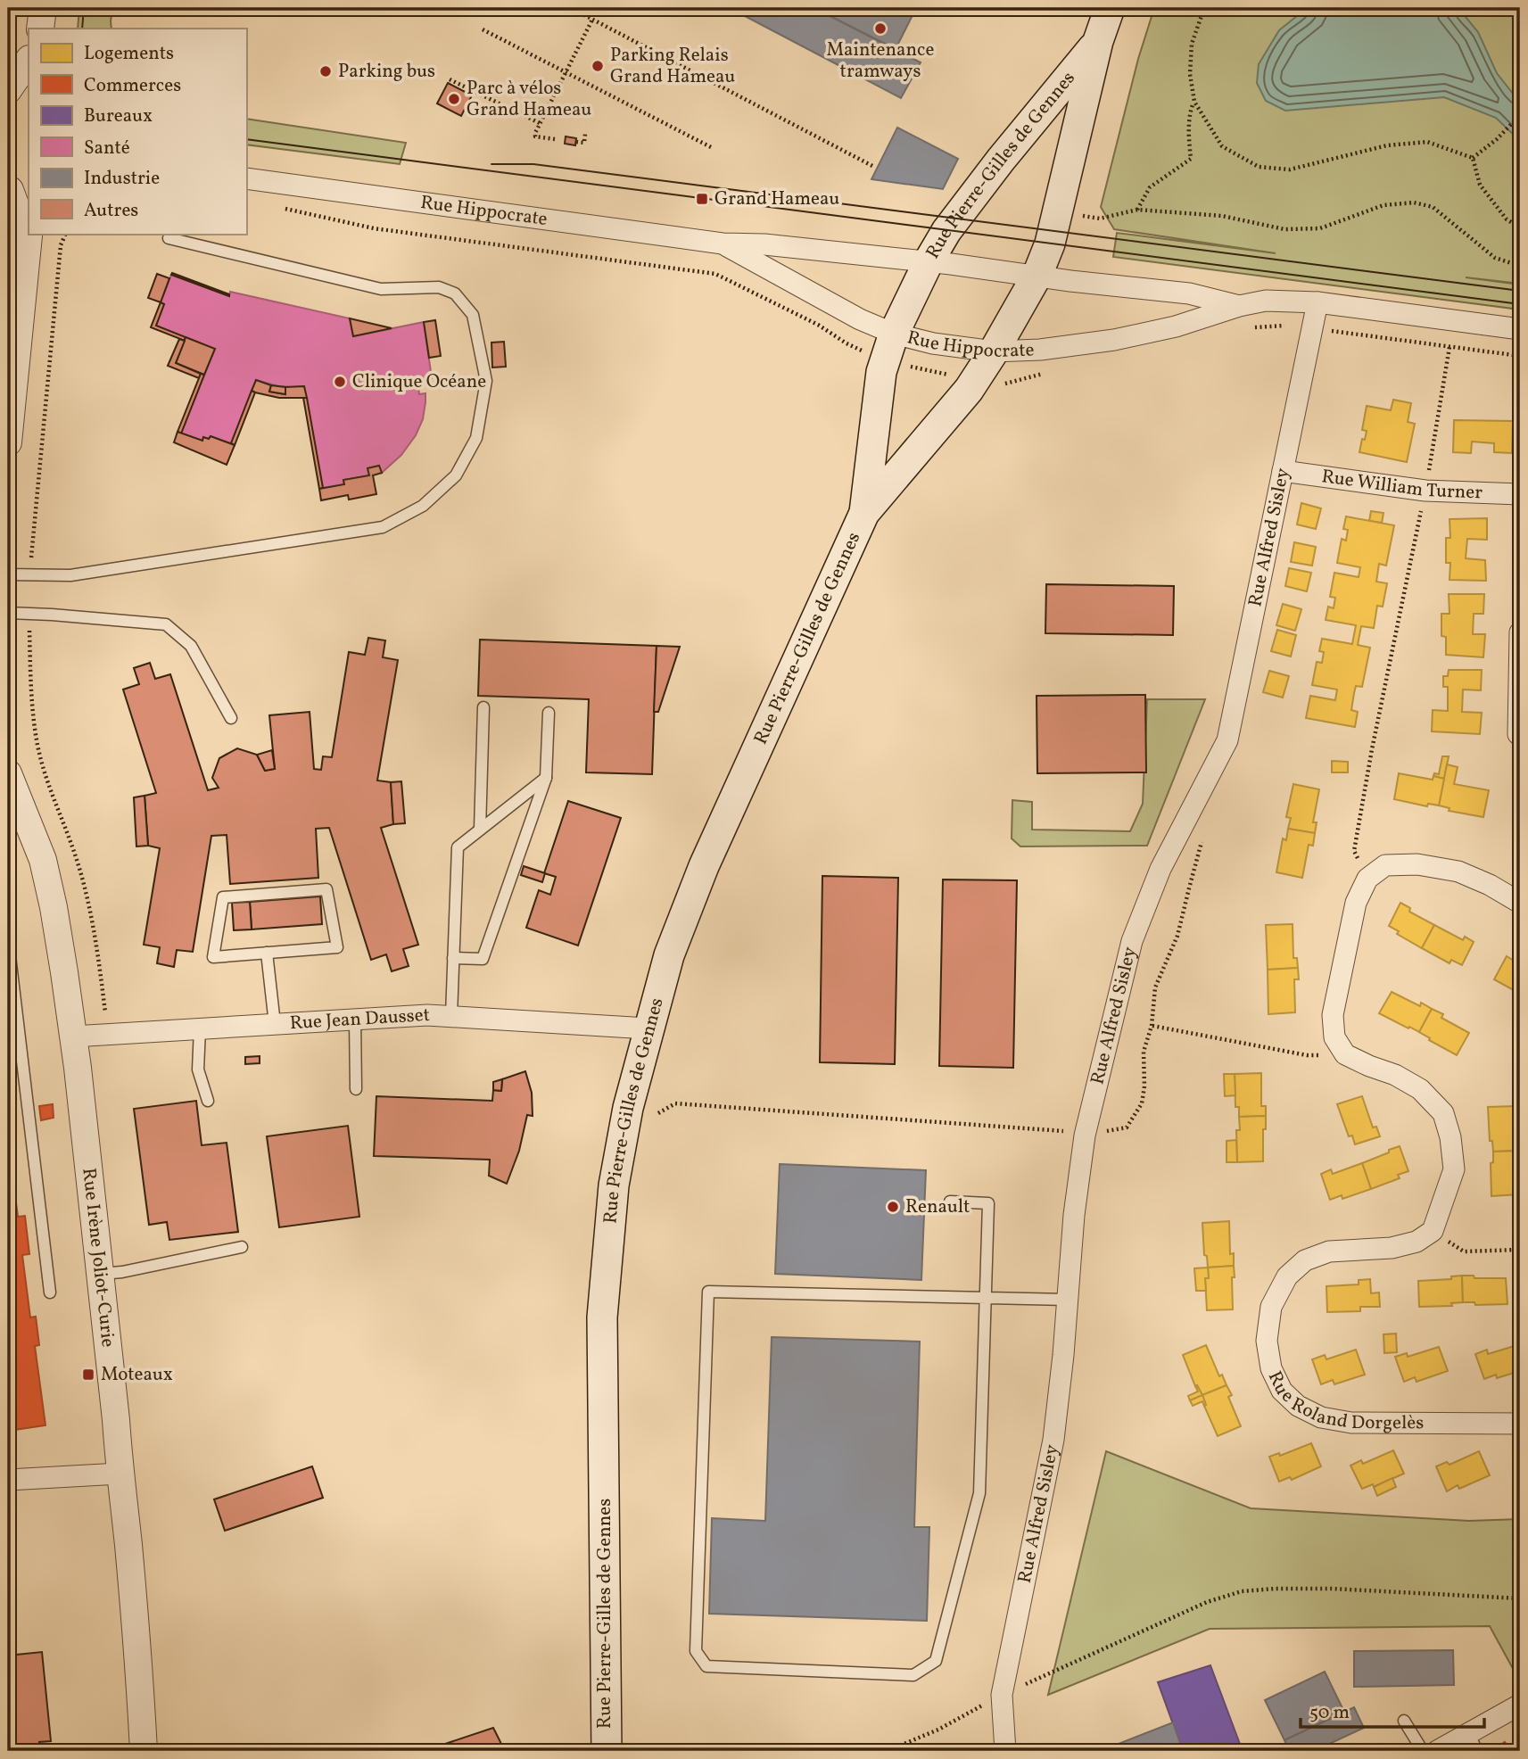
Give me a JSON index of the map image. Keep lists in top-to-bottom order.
{
  "streets": {
    "main road": ["Rue Pierre-Gilles de Gennes"],
    "street": [
      "Rue Hippocrate",
      "Rue William Turner",
      "Rue Alfred Sisley",
      "Rue Jean Dausset",
      "Rue Irène Joliot-Curie",
      "Rue Roland Dorgelès"
    ]
  },
  "crossings": [
    ["Rue Pierre-Gilles de Gennes", "Rue Hippocrate"],
    ["Rue Pierre-Gilles de Gennes", "Rue Jean Dausset"],
    ["Rue Hippocrate", "Rue Alfred Sisley"],
    ["Rue William Turner", "Rue Alfred Sisley"],
    ["Rue Jean Dausset", "Rue Irène Joliot-Curie"]
  ],
  "places": {
    "other": [
      "Maintenance tramways",
      "Parking Relais Grand Hameau",
      "Parking bus",
      "Parc à vélos Grand Hameau",
      "Clinique Océane",
      "Renault"
    ],
    "transit": ["Grand Hameau", "Moteaux"]
  },
  "legend": [
    "Logements",
    "Commerces",
    "Bureaux",
    "Santé",
    "Industrie",
    "Autres"
  ],
  "scale_bar": "50 m"
}
